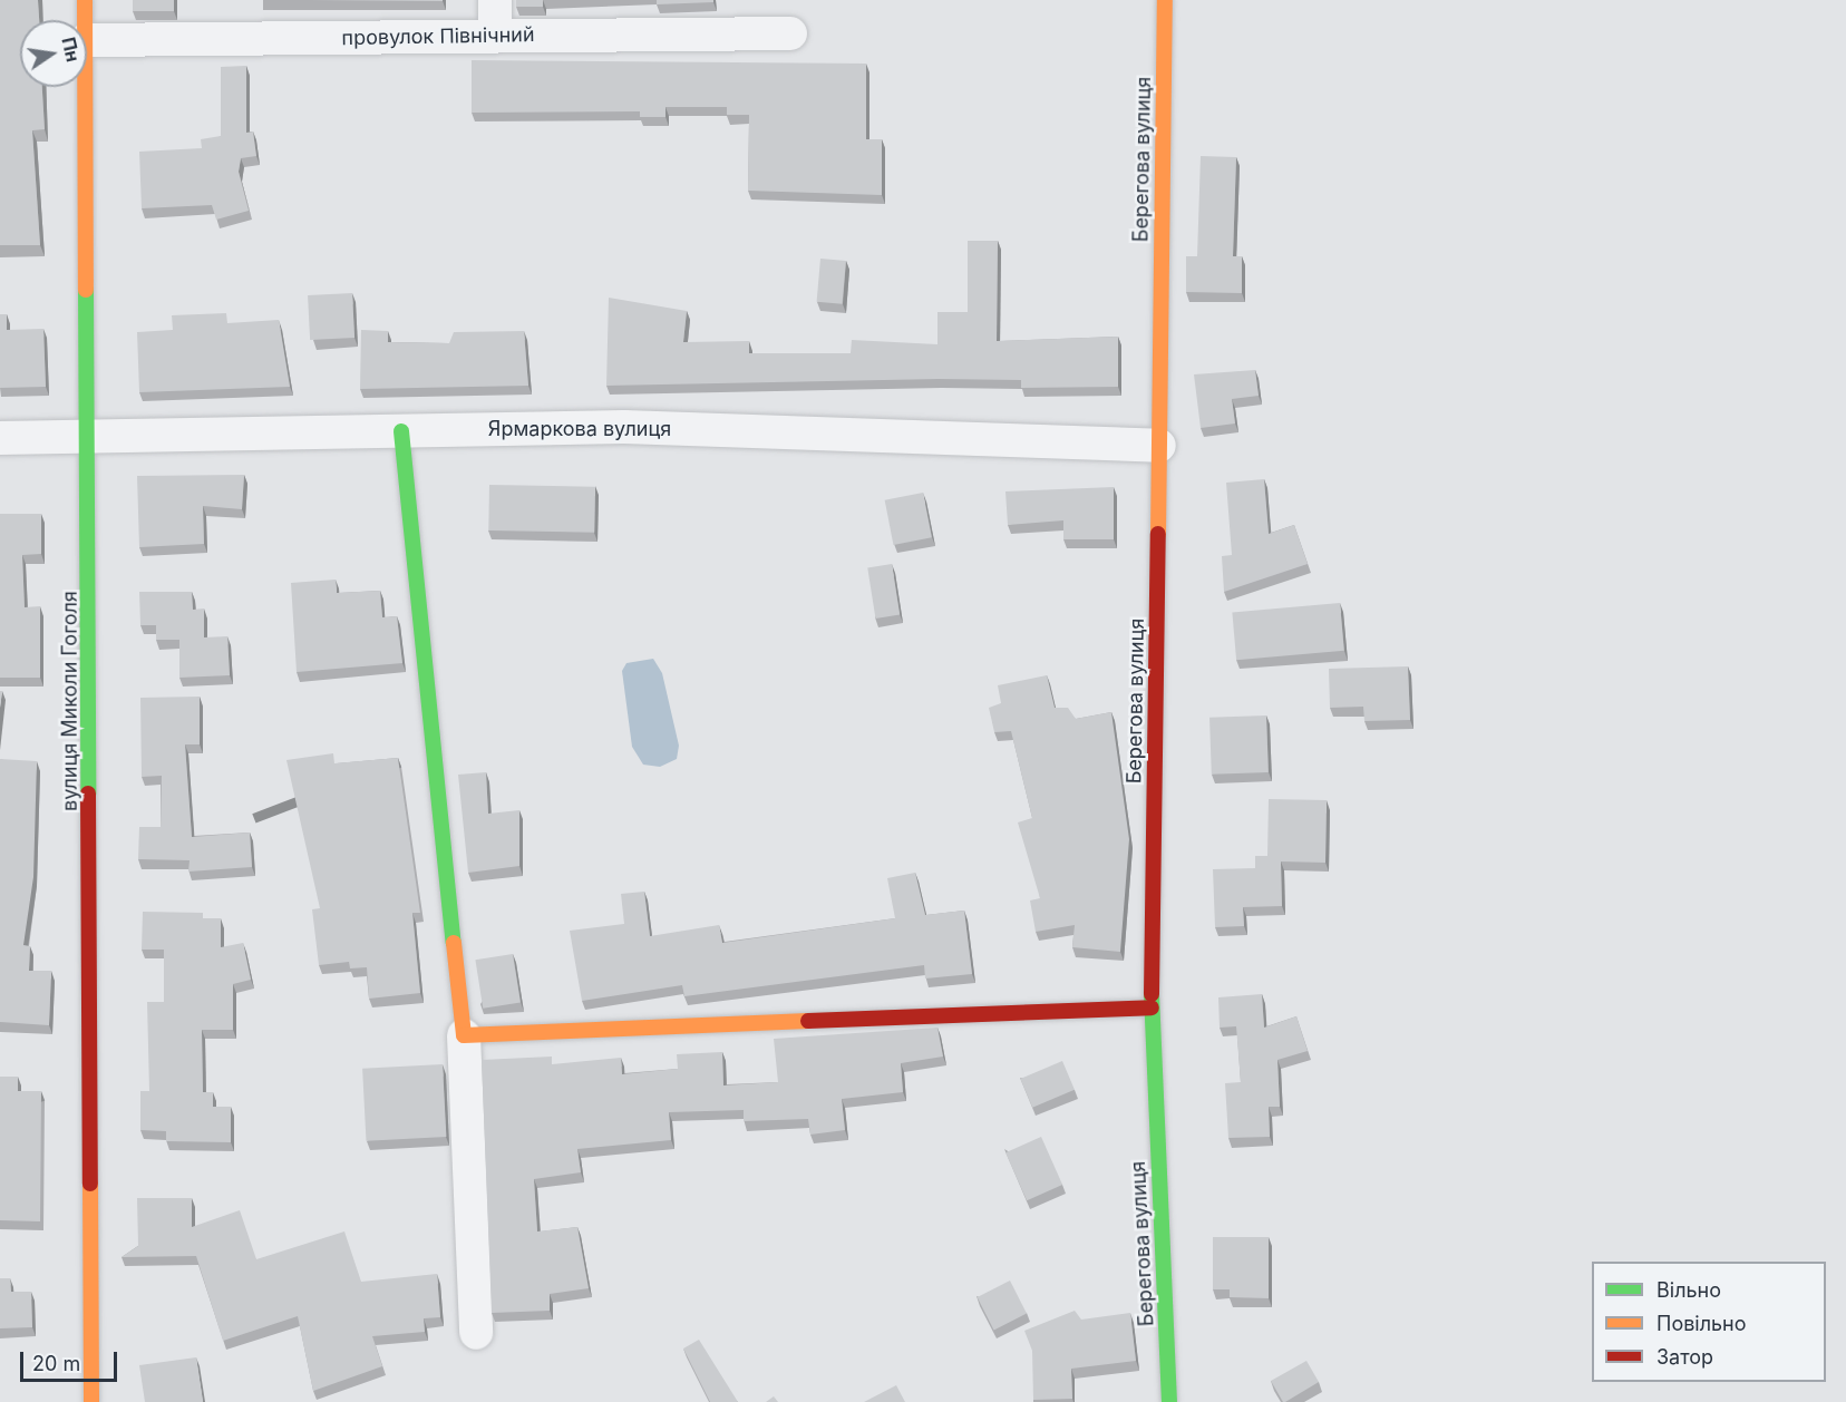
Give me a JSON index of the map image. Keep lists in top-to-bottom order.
{
  "streets": {
    "street": [
      "провулок Північний",
      "Берегова вулиця",
      "Ярмаркова вулиця",
      "вулиця Миколи Гоголя"
    ]
  },
  "crossings": [
    ["Берегова вулиця", "Ярмаркова вулиця"],
    ["Ярмаркова вулиця", "вулиця Миколи Гоголя"]
  ],
  "legend": ["Вільно", "Повільно", "Затор"],
  "scale_bar": "20 m",
  "north": "right"
}
